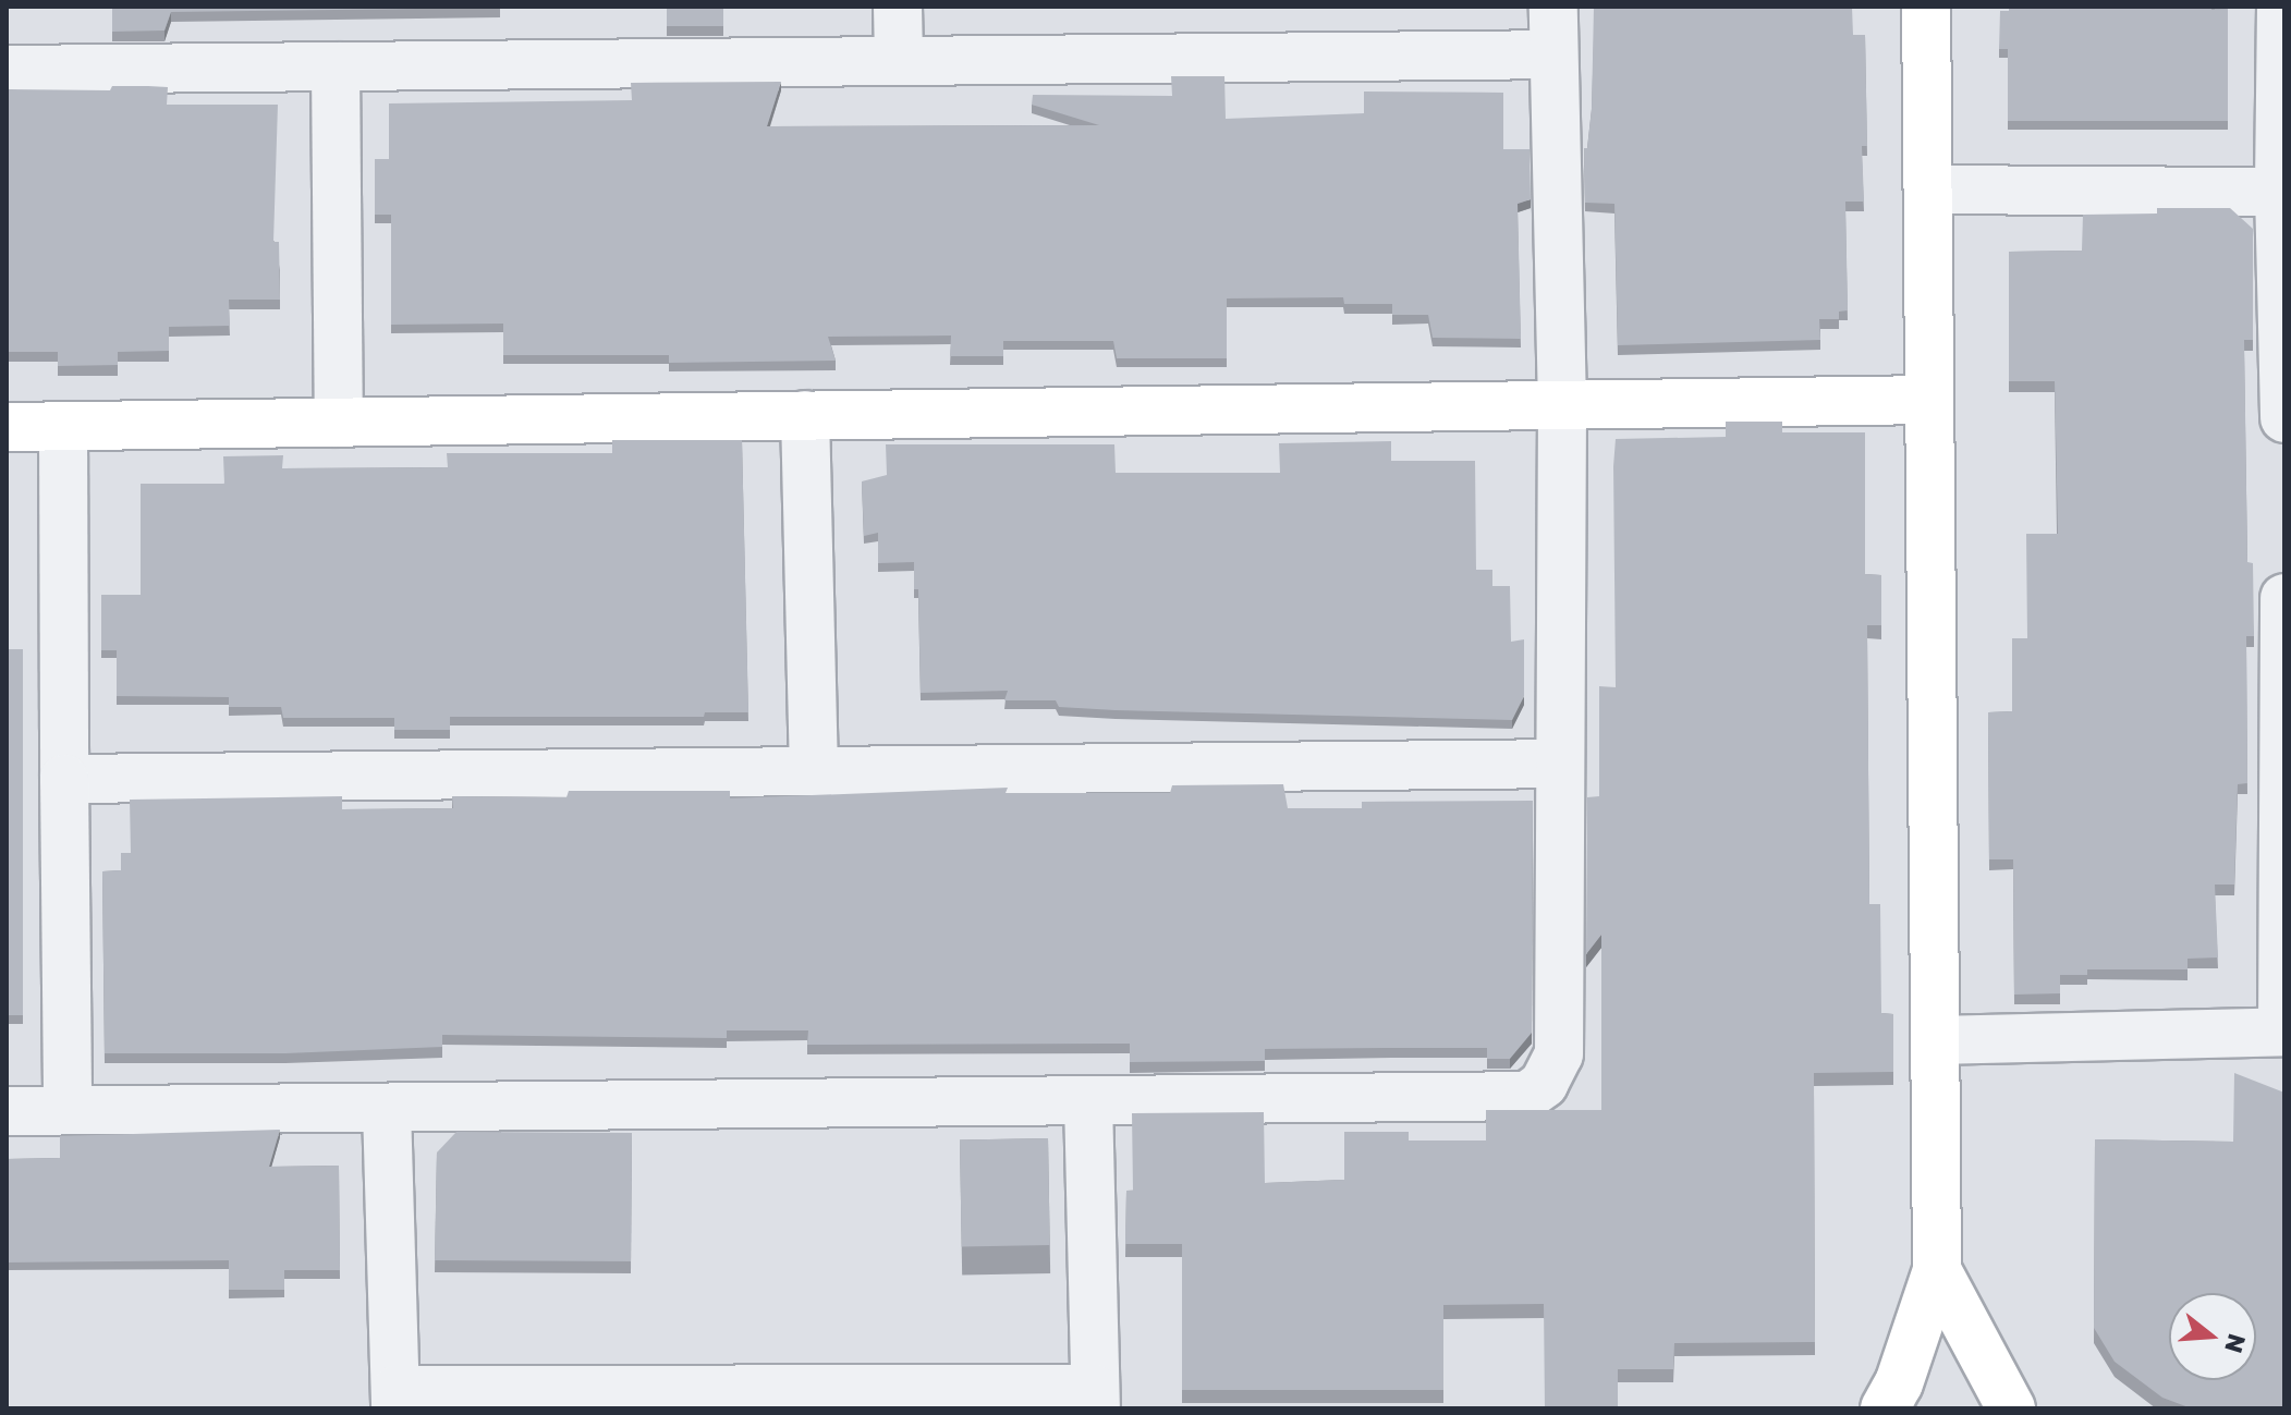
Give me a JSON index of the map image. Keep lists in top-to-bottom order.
{
  "north": "right"
}
